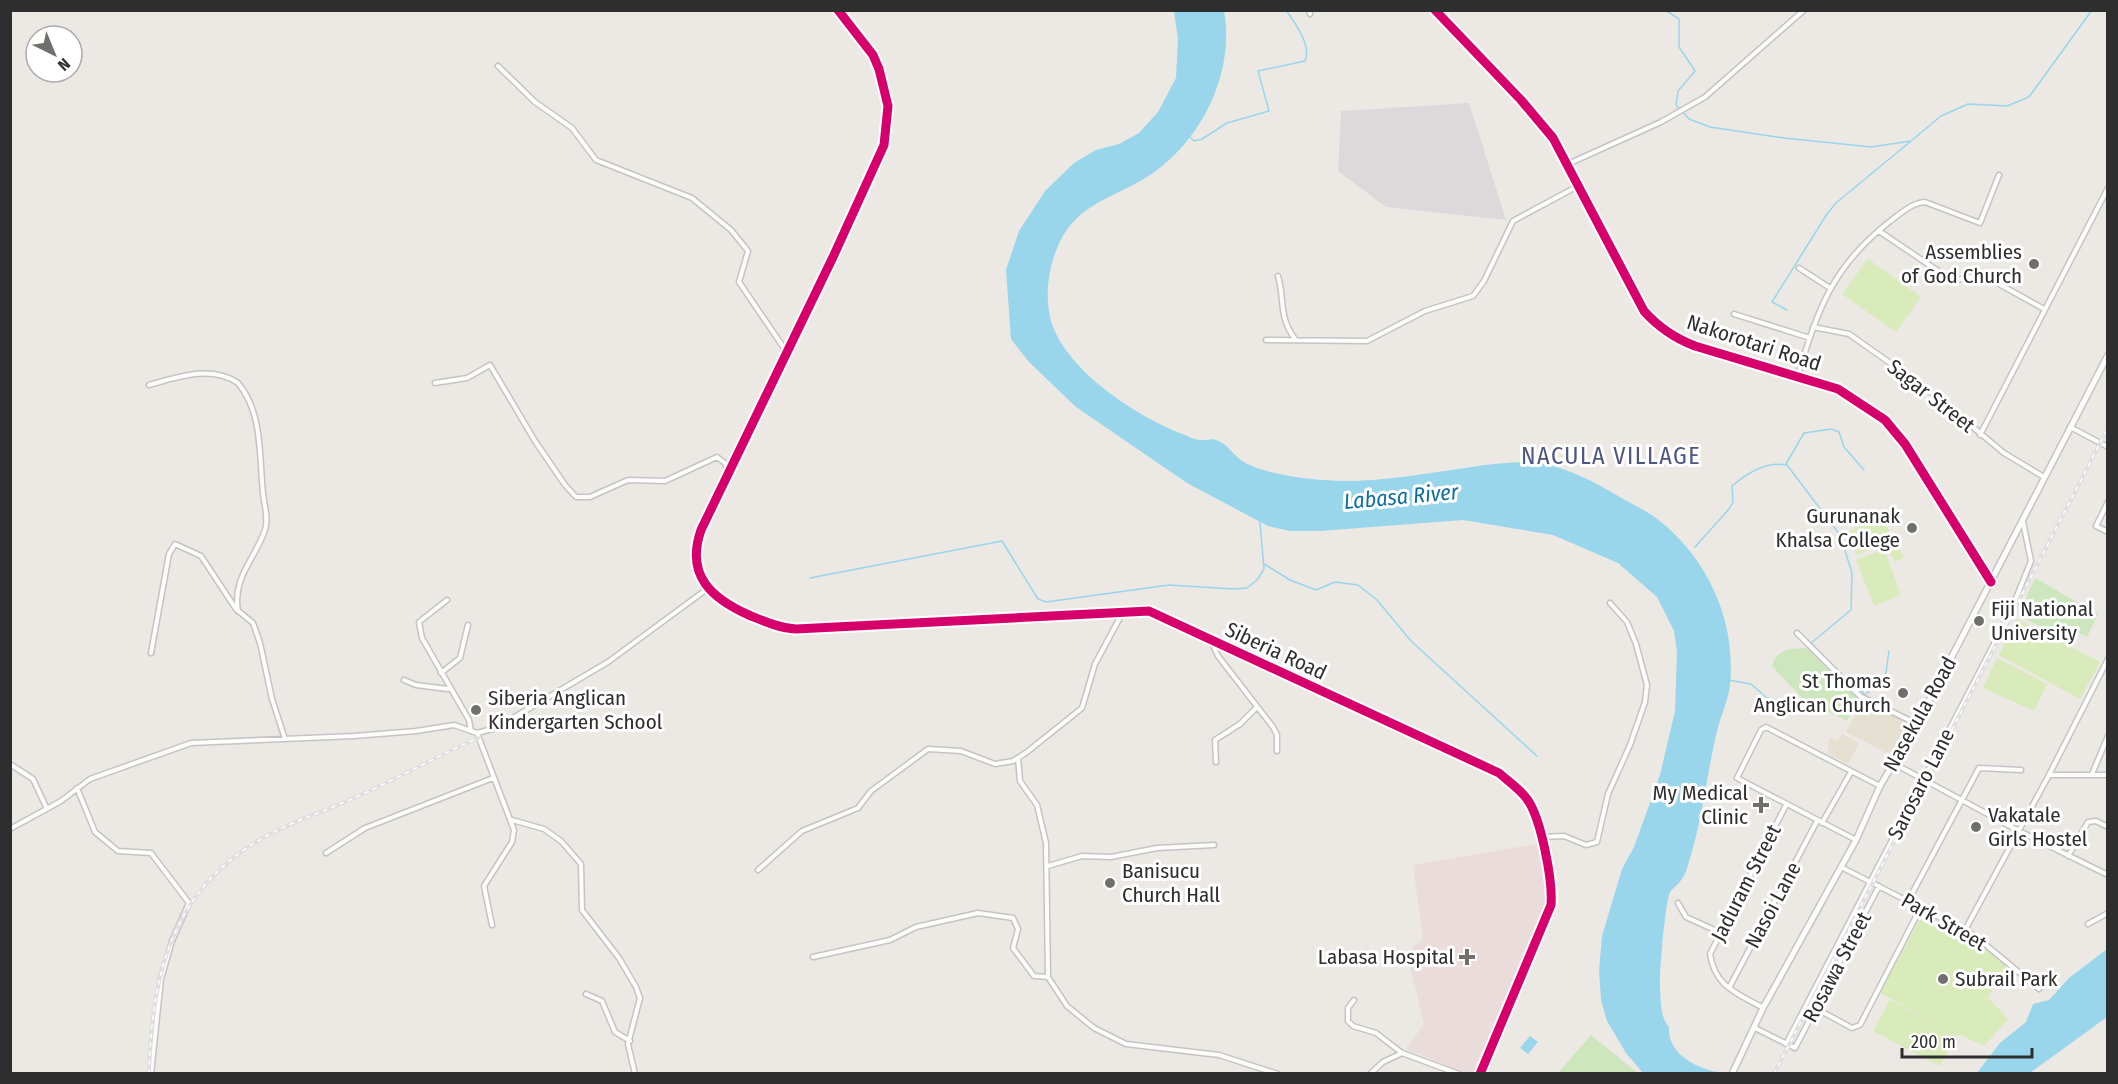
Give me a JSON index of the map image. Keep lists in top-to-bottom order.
{
  "streets": {
    "main road": ["Nasekula Road"],
    "street": [
      "Nakorotari Road",
      "Sagar Street",
      "Siberia Road",
      "Sarosaro Lane",
      "Jaduram Street",
      "Nasoi Lane",
      "Park Street",
      "Rosawa Street"
    ]
  },
  "crossings": [
    ["Nakorotari Road", "Nasekula Road"],
    ["Sagar Street", "Nasekula Road"],
    ["Nasekula Road", "Sarosaro Lane"],
    ["Nasekula Road", "Jaduram Street"],
    ["Nasekula Road", "Park Street"],
    ["Sarosaro Lane", "Park Street"],
    ["Sarosaro Lane", "Rosawa Street"],
    ["Jaduram Street", "Nasoi Lane"],
    ["Park Street", "Rosawa Street"]
  ],
  "districts": ["NACULA VILLAGE"],
  "water": ["Labasa River"],
  "places": {
    "other": [
      "Assemblies of God Church",
      "Gurunanak Khalsa College",
      "Fiji National University",
      "St Thomas Anglican Church",
      "Siberia Anglican Kindergarten School",
      "Vakatale Girls Hostel",
      "Banisucu Church Hall",
      "Subrail Park"
    ],
    "health": ["My Medical Clinic", "Labasa Hospital"]
  },
  "scale_bar": "200 m",
  "north": "bottom right"
}
